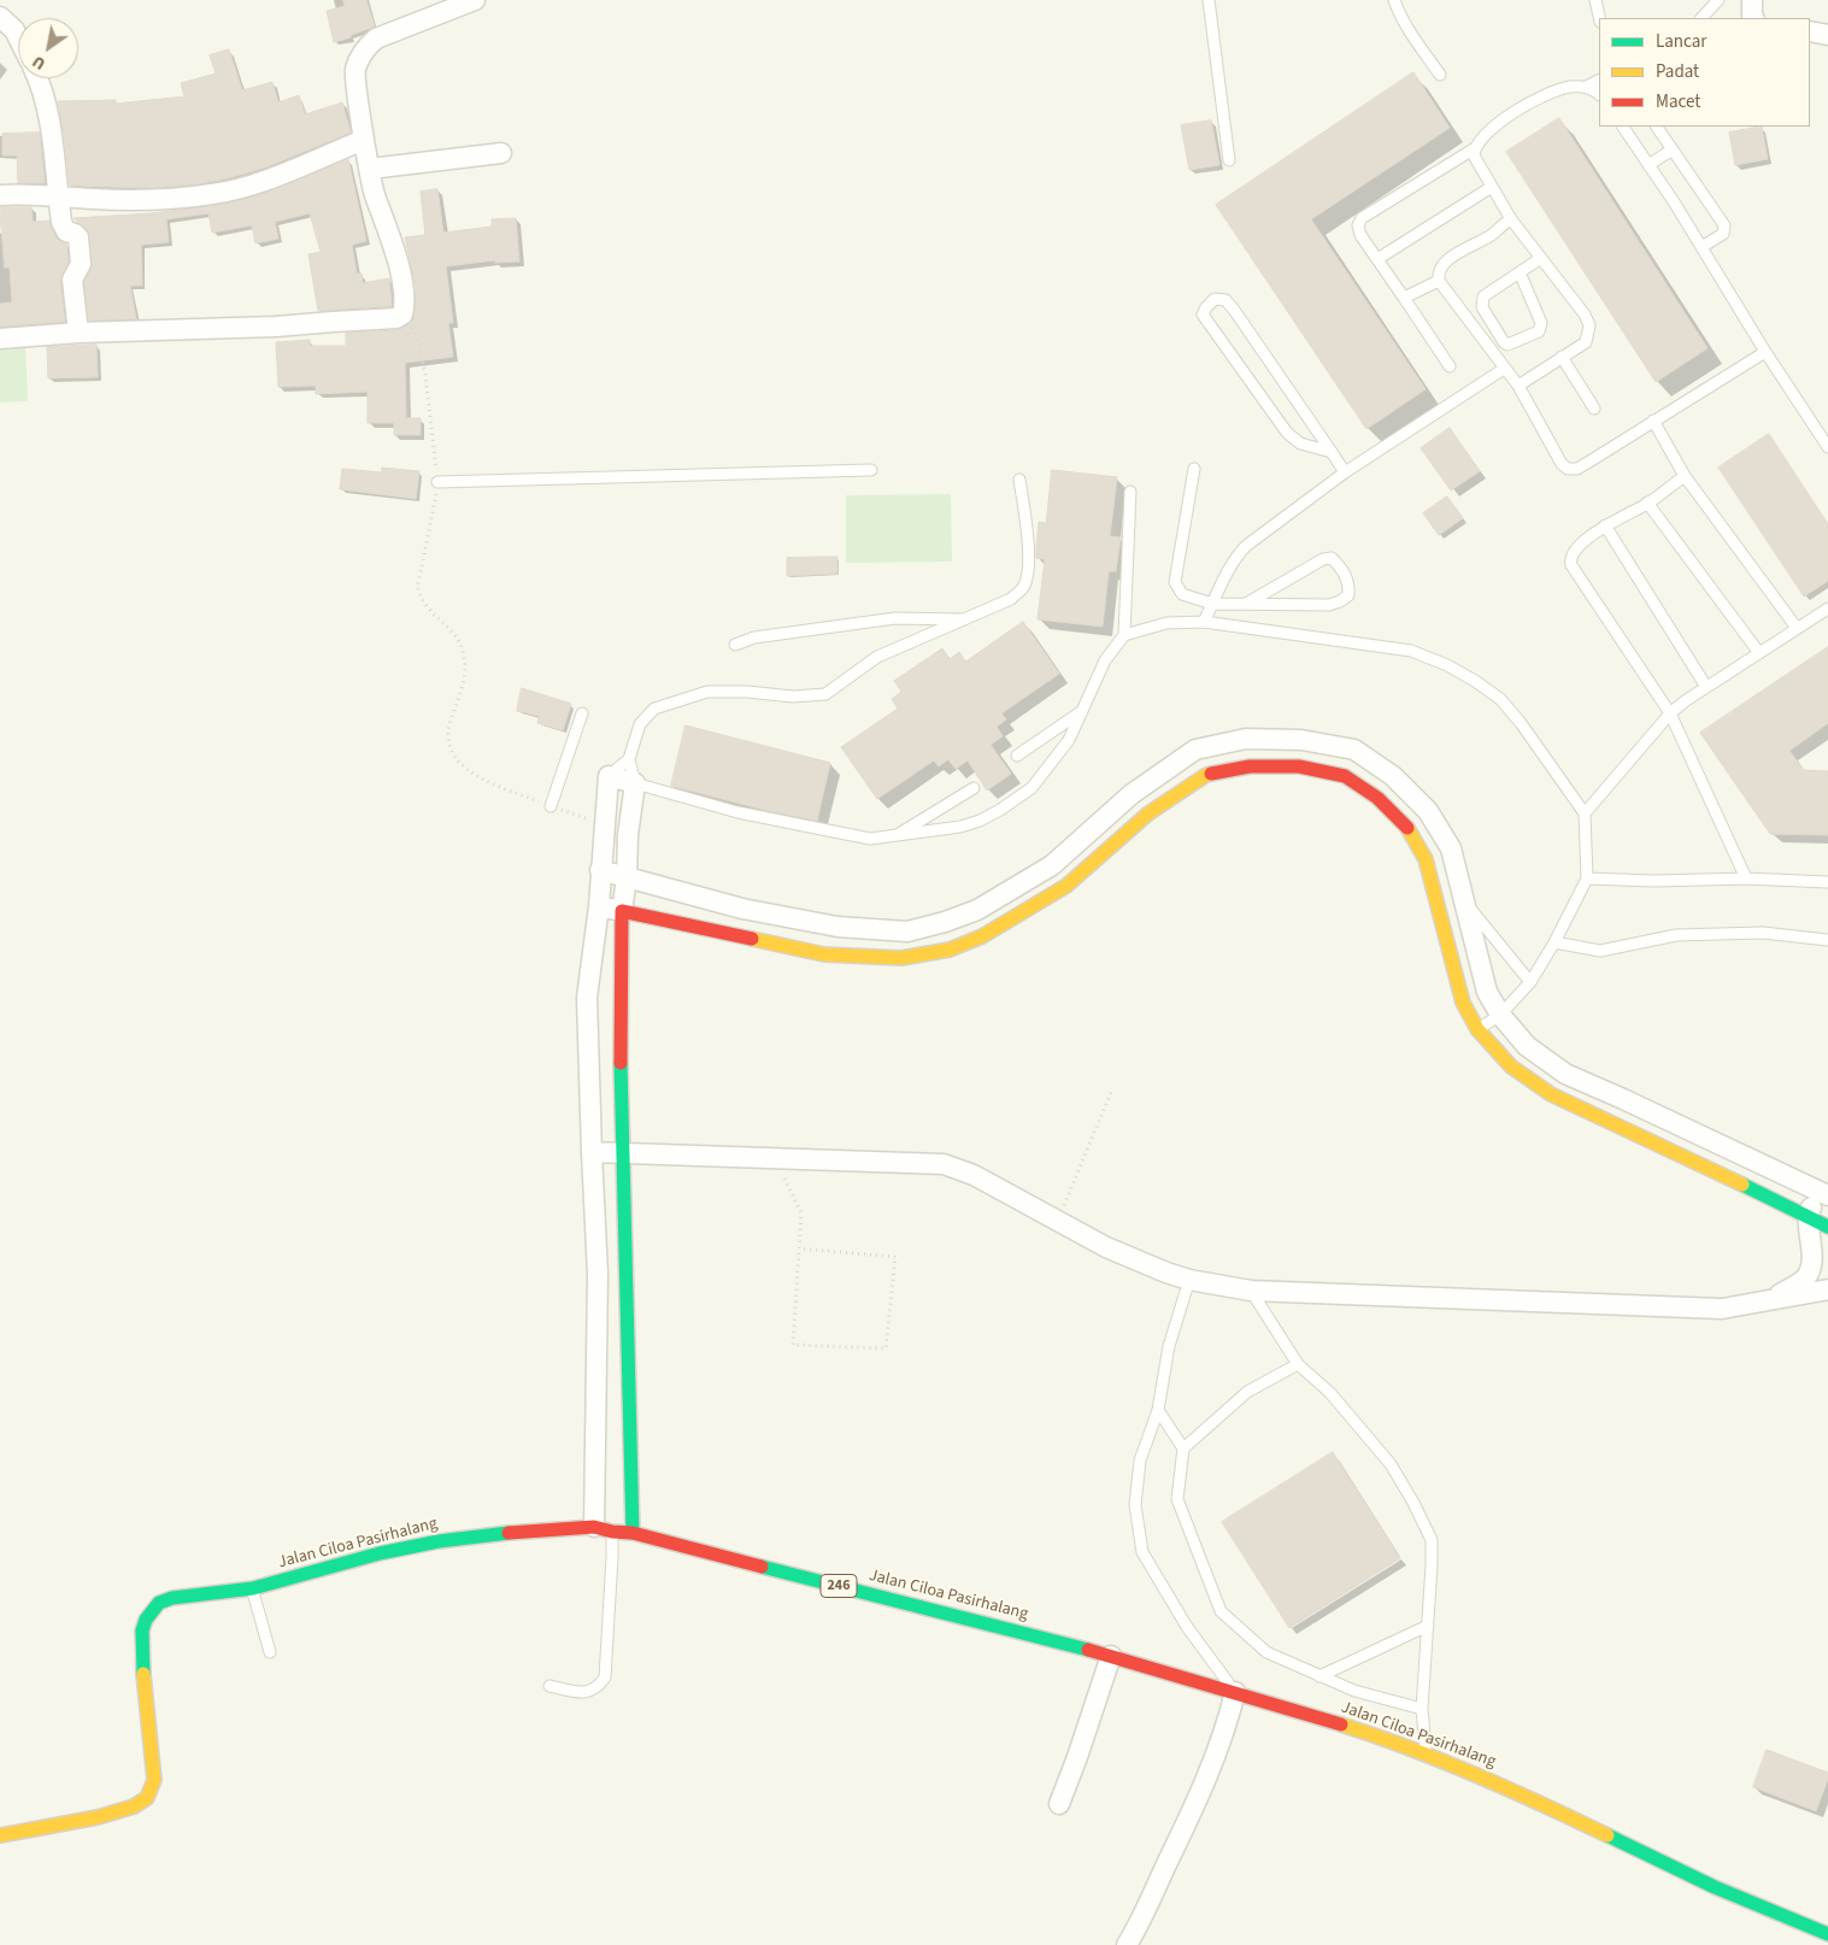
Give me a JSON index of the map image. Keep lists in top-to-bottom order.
{
  "streets": {
    "street": ["Jalan Ciloa Pasirhalang", "246"]
  },
  "legend": ["Lancar", "Padat", "Macet"],
  "north": "bottom left"
}
